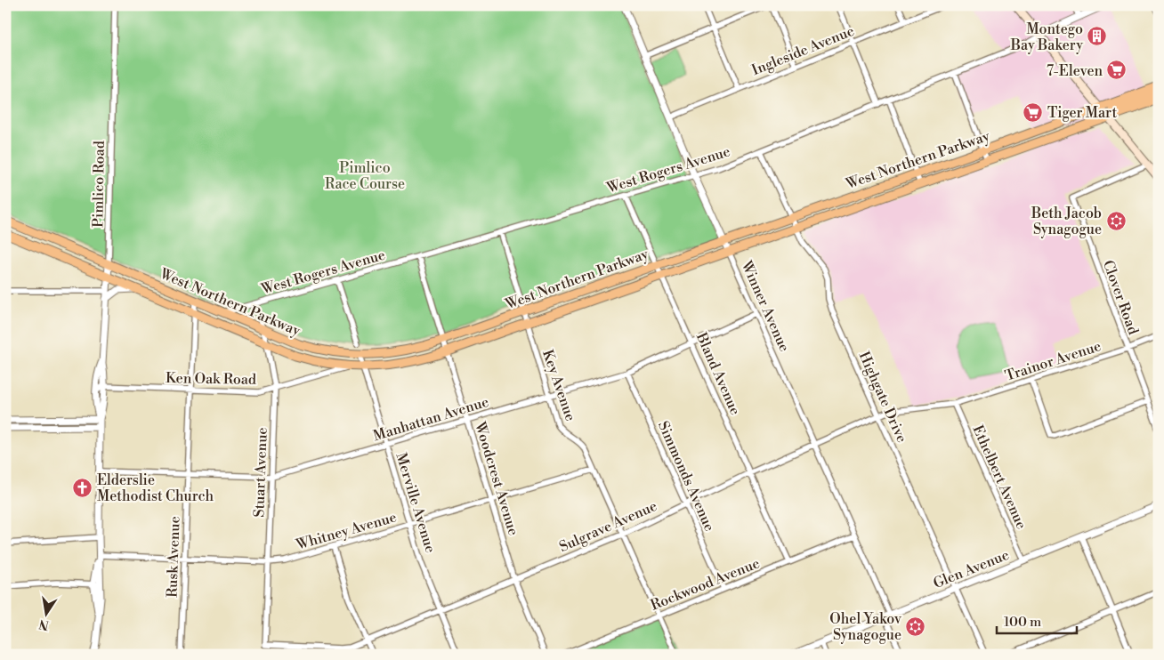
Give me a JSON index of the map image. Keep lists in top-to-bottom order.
{
  "streets": {
    "main road": ["West Northern Parkway"],
    "street": [
      "Ingleside Avenue",
      "West Rogers Avenue",
      "Pimlico Road",
      "Clover Road",
      "Winner Avenue",
      "Trainor Avenue",
      "Bland Avenue",
      "Ken Oak Road",
      "Key Avenue",
      "Highgate Drive",
      "Manhattan Avenue",
      "Stuart Avenue",
      "Simmonds Avenue",
      "Ethelbert Avenue",
      "Woodcrest Avenue",
      "Merville Avenue",
      "Sulgrave Avenue",
      "Whitney Avenue",
      "Rusk Avenue",
      "Glen Avenue",
      "Rockwood Avenue"
    ]
  },
  "crossings": [
    ["Ingleside Avenue", "Winner Avenue"],
    ["West Northern Parkway", "West Rogers Avenue"],
    ["West Northern Parkway", "Pimlico Road"],
    ["West Northern Parkway", "Winner Avenue"],
    ["West Northern Parkway", "Bland Avenue"],
    ["West Northern Parkway", "Ken Oak Road"],
    ["West Northern Parkway", "Key Avenue"],
    ["West Northern Parkway", "Highgate Drive"],
    ["West Northern Parkway", "Stuart Avenue"],
    ["West Northern Parkway", "Woodcrest Avenue"],
    ["West Northern Parkway", "Merville Avenue"],
    ["West Northern Parkway", "Rusk Avenue"],
    ["West Rogers Avenue", "Winner Avenue"],
    ["West Rogers Avenue", "Bland Avenue"],
    ["West Rogers Avenue", "Key Avenue"],
    ["West Rogers Avenue", "Highgate Drive"],
    ["West Rogers Avenue", "Stuart Avenue"],
    ["West Rogers Avenue", "Woodcrest Avenue"],
    ["Pimlico Road", "Ken Oak Road"],
    ["Pimlico Road", "Manhattan Avenue"],
    ["Pimlico Road", "Whitney Avenue"],
    ["Clover Road", "Trainor Avenue"],
    ["Winner Avenue", "Manhattan Avenue"],
    ["Winner Avenue", "Sulgrave Avenue"],
    ["Winner Avenue", "Glen Avenue"],
    ["Winner Avenue", "Rockwood Avenue"],
    ["Trainor Avenue", "Ethelbert Avenue"],
    ["Trainor Avenue", "Sulgrave Avenue"],
    ["Bland Avenue", "Manhattan Avenue"],
    ["Bland Avenue", "Sulgrave Avenue"],
    ["Bland Avenue", "Rockwood Avenue"],
    ["Ken Oak Road", "Stuart Avenue"],
    ["Ken Oak Road", "Rusk Avenue"],
    ["Key Avenue", "Manhattan Avenue"],
    ["Key Avenue", "Sulgrave Avenue"],
    ["Key Avenue", "Whitney Avenue"],
    ["Key Avenue", "Rockwood Avenue"],
    ["Highgate Drive", "Sulgrave Avenue"],
    ["Highgate Drive", "Glen Avenue"],
    ["Manhattan Avenue", "Stuart Avenue"],
    ["Manhattan Avenue", "Simmonds Avenue"],
    ["Manhattan Avenue", "Woodcrest Avenue"],
    ["Manhattan Avenue", "Merville Avenue"],
    ["Manhattan Avenue", "Rusk Avenue"],
    ["Stuart Avenue", "Sulgrave Avenue"],
    ["Stuart Avenue", "Whitney Avenue"],
    ["Simmonds Avenue", "Sulgrave Avenue"],
    ["Simmonds Avenue", "Rockwood Avenue"],
    ["Ethelbert Avenue", "Sulgrave Avenue"],
    ["Ethelbert Avenue", "Glen Avenue"],
    ["Woodcrest Avenue", "Sulgrave Avenue"],
    ["Woodcrest Avenue", "Whitney Avenue"],
    ["Merville Avenue", "Sulgrave Avenue"],
    ["Merville Avenue", "Whitney Avenue"],
    ["Whitney Avenue", "Rusk Avenue"]
  ],
  "parks": ["Pimlico Race Course"],
  "places": {
    "building": ["Montego Bay Bakery"],
    "supermarket": ["7-Eleven", "Tiger Mart"],
    "synagogue": ["Beth Jacob Synagogue", "Ohel Yakov Synagogue"],
    "church": ["Elderslie Methodist Church"]
  },
  "scale_bar": "100 m",
  "north": "bottom"
}
